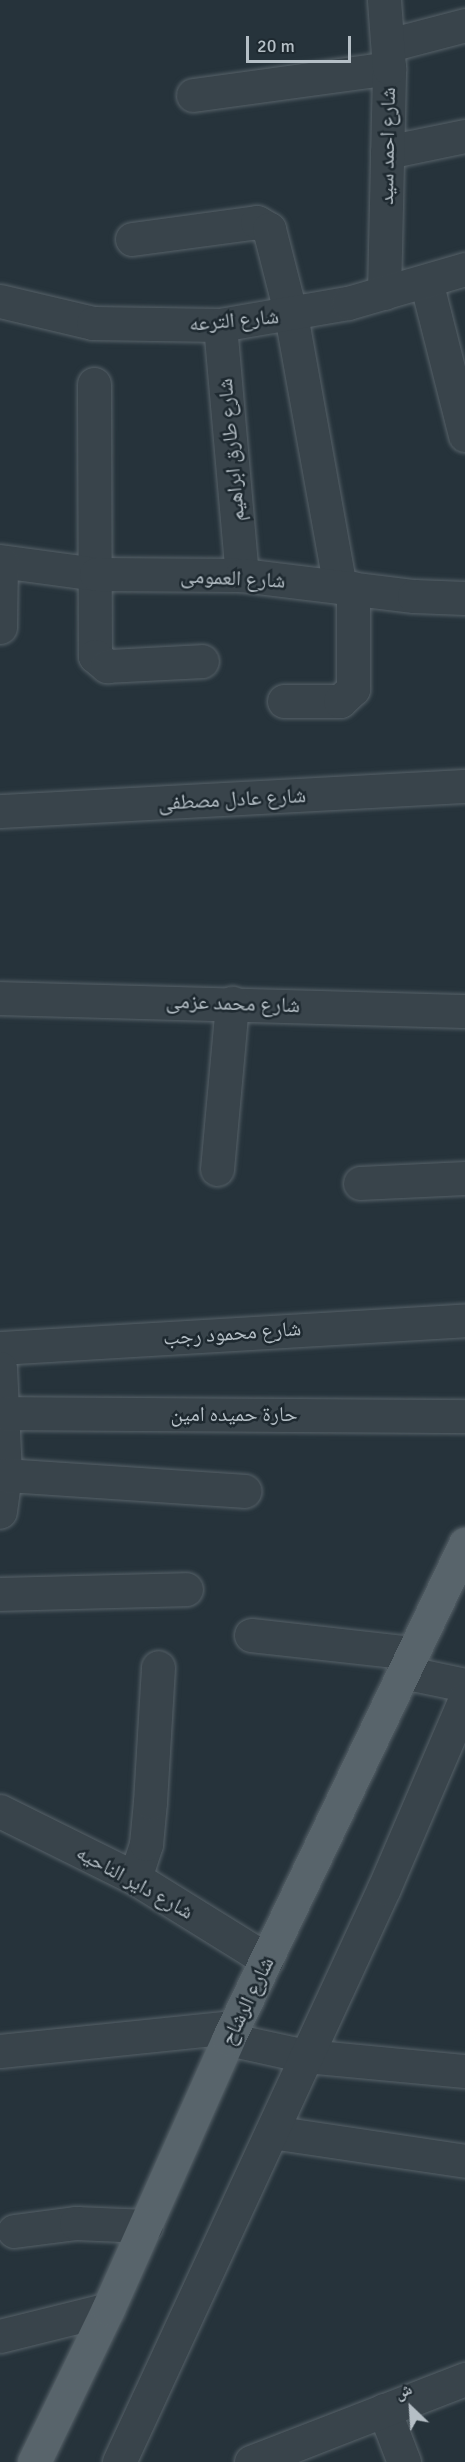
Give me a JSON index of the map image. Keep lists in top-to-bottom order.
{
  "streets": {
    "main road": ["شارع الرشاح"],
    "street": [
      "شارع احمد سيد",
      "شارع الترعه",
      "شارع طارق ابراهيم",
      "شارع العمومى",
      "شارع عادل مصطفى",
      "شارع محمد عزمى",
      "شارع محمود رجب",
      "حارة حميده امين",
      "شارع داير الناحيه"
    ]
  },
  "crossings": [
    ["شارع احمد سيد", "شارع الترعه"],
    ["شارع الترعه", "شارع طارق ابراهيم"],
    ["شارع طارق ابراهيم", "شارع العمومى"],
    ["شارع داير الناحيه", "شارع الرشاح"]
  ],
  "scale_bar": "20 m",
  "north": "top left"
}
